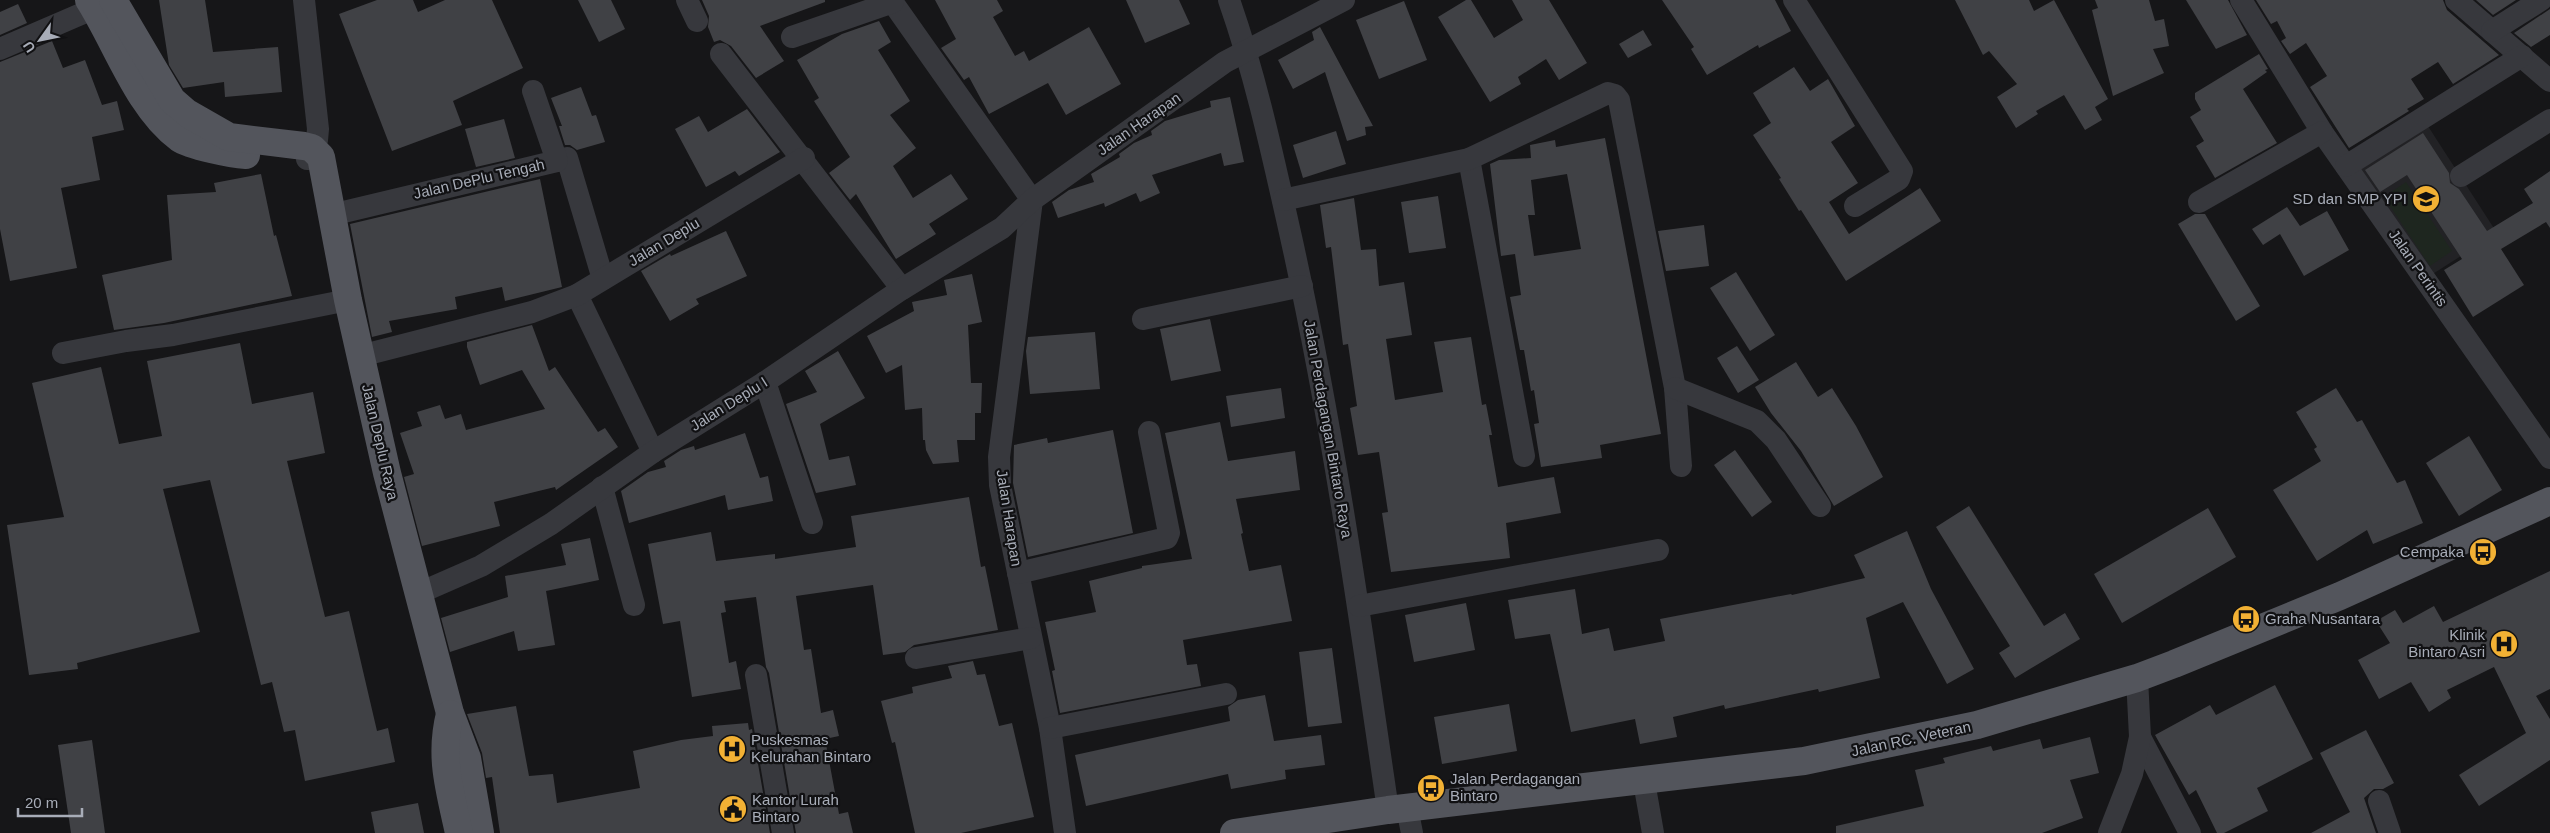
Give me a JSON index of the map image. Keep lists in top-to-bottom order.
{
  "streets": {
    "main road": ["Jalan Deplu Raya", "Jalan RC. Veteran"],
    "street": [
      "Jalan Harapan",
      "Jalan DePlu Tengah",
      "Jalan Deplu",
      "Jalan Perintis",
      "Jalan Deplu I",
      "Jalan Perdagangan Bintaro Raya"
    ]
  },
  "crossings": [
    ["Jalan Harapan", "Jalan Deplu I"],
    ["Jalan Harapan", "Jalan Perdagangan Bintaro Raya"],
    ["Jalan DePlu Tengah", "Jalan Deplu Raya"],
    ["Jalan Deplu", "Jalan Deplu Raya"],
    ["Jalan Deplu I", "Jalan Deplu Raya"],
    ["Jalan Perdagangan Bintaro Raya", "Jalan RC. Veteran"]
  ],
  "places": {
    "school or university": ["SD dan SMP YPI"],
    "bus stop": ["Cempaka", "Graha Nusantara", "Jalan Perdagangan Bintaro"],
    "hospital": ["Klinik Bintaro Asri", "Puskesmas Kelurahan Bintaro"],
    "public building": ["Kantor Lurah Bintaro"]
  },
  "scale_bar": "20 m",
  "north": "bottom left"
}
